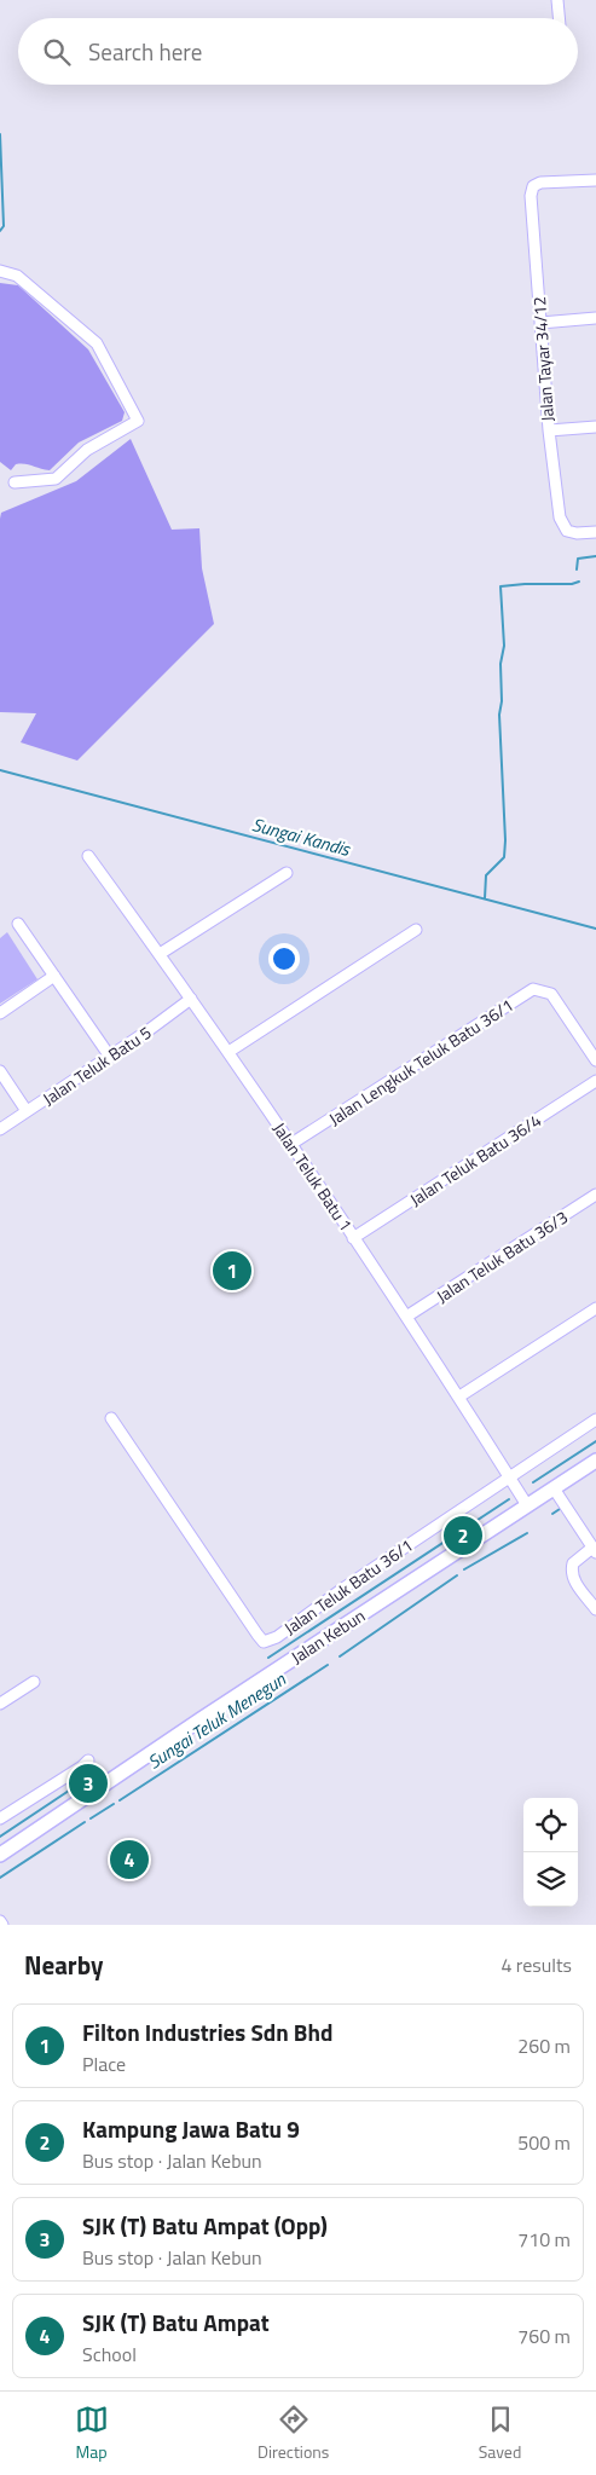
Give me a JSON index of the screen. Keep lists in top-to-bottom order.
{
  "streets": {
    "main road": ["Jalan Kebun"],
    "street": [
      "Jalan Tayar 34/12",
      "Jalan Lengkuk Teluk Batu 36/1",
      "Jalan Teluk Batu 5",
      "Jalan Teluk Batu 36/4",
      "Jalan Teluk Batu 1",
      "Jalan Teluk Batu 36/3",
      "Jalan Teluk Batu 36/1"
    ]
  },
  "crossings": [
    ["Jalan Lengkuk Teluk Batu 36/1", "Jalan Teluk Batu 1"],
    ["Jalan Teluk Batu 5", "Jalan Teluk Batu 1"],
    ["Jalan Teluk Batu 36/4", "Jalan Teluk Batu 1"],
    ["Jalan Teluk Batu 1", "Jalan Teluk Batu 36/3"],
    ["Jalan Teluk Batu 1", "Jalan Teluk Batu 36/1"],
    ["Jalan Teluk Batu 1", "Jalan Kebun"]
  ],
  "water": ["Sungai Kandis", "Sungai Teluk Menegun"],
  "page": {
    "search": "Search here",
    "pins": [
      "1",
      "2",
      "3",
      "4"
    ],
    "heading": ["Nearby", "4 results"],
    "list": [
      {
        "mark": "1",
        "name": "Filton Industries Sdn Bhd",
        "note": "Place",
        "value": "260 m"
      },
      {
        "mark": "2",
        "name": "Kampung Jawa Batu 9",
        "note": "Bus stop · Jalan Kebun",
        "value": "500 m"
      },
      {
        "mark": "3",
        "name": "SJK (T) Batu Ampat (Opp)",
        "note": "Bus stop · Jalan Kebun",
        "value": "710 m"
      },
      {
        "mark": "4",
        "name": "SJK (T) Batu Ampat",
        "note": "School",
        "value": "760 m"
      }
    ],
    "nav": ["Map", "Directions", "Saved"]
  }
}
